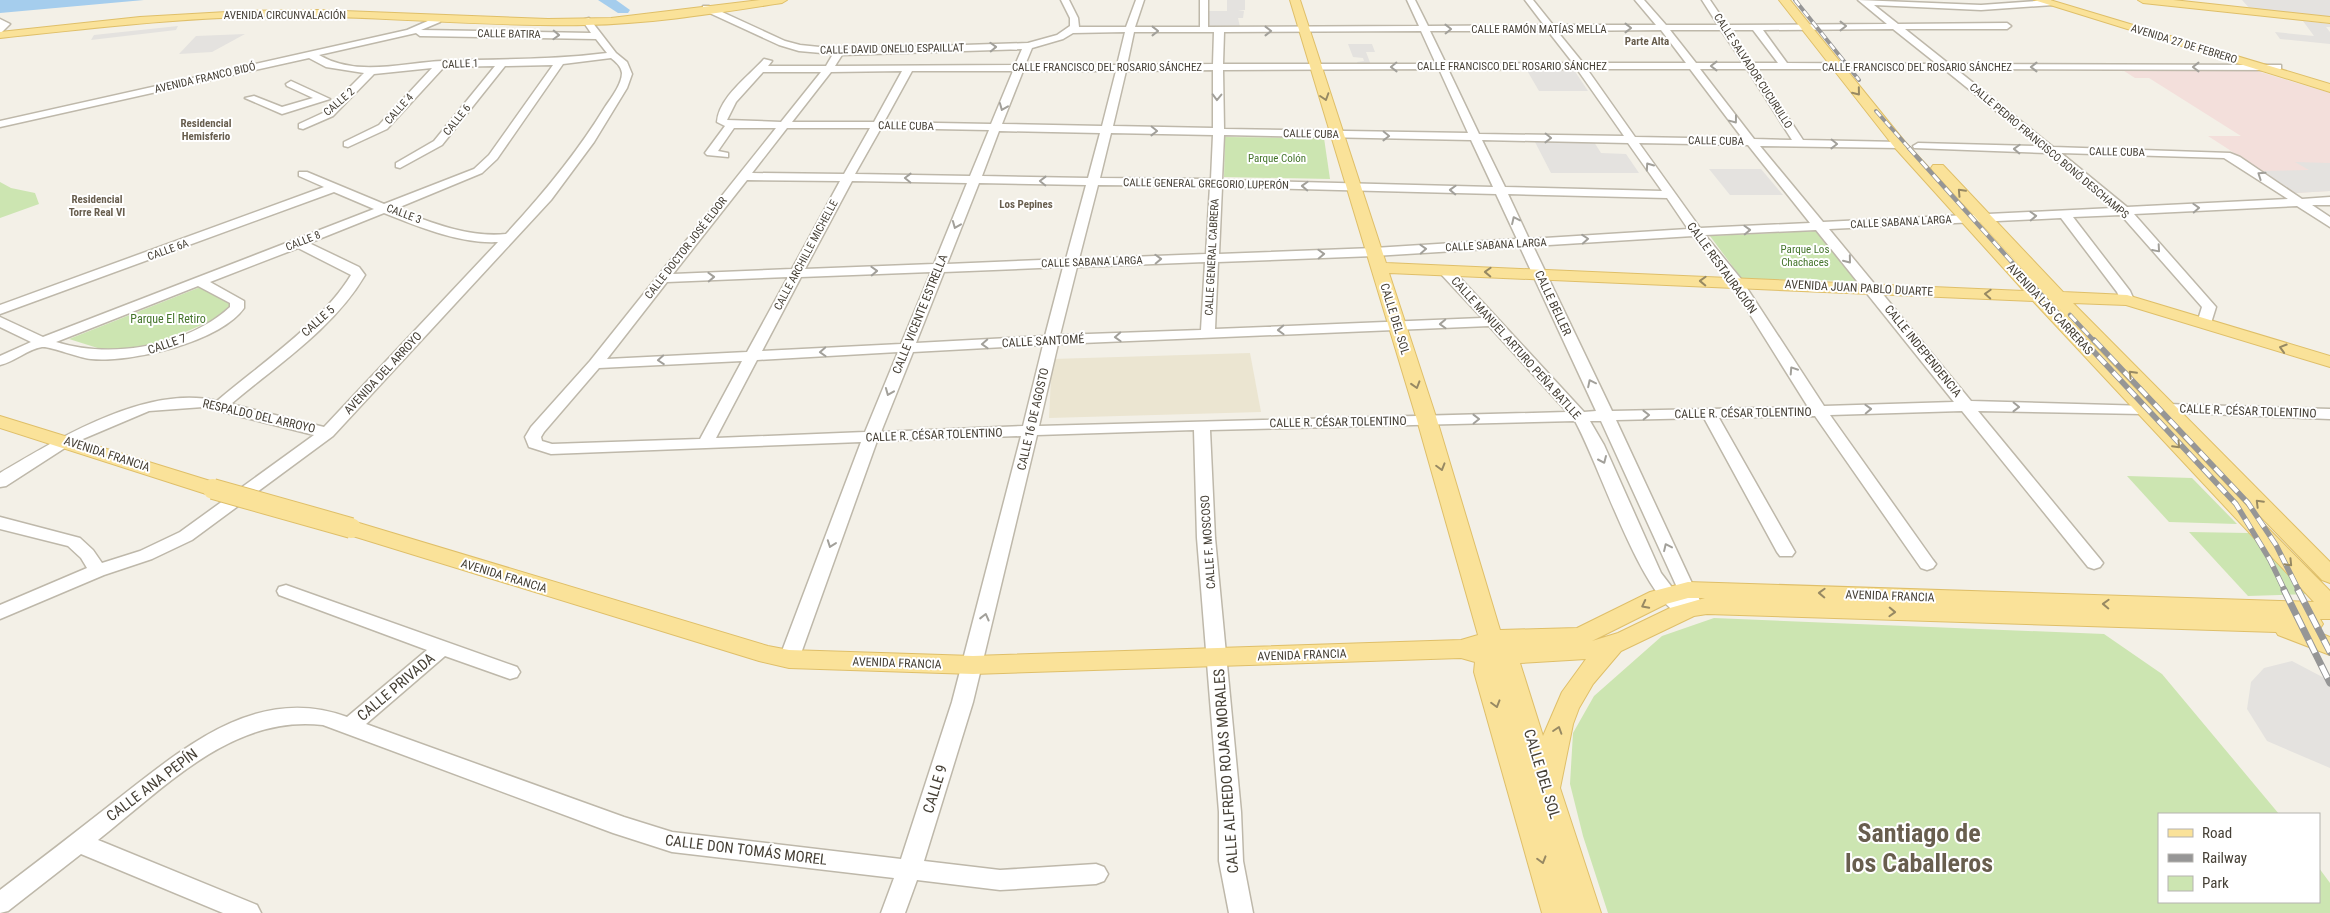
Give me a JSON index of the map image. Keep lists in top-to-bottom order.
{
  "streets": {
    "main road": [
      "AVENIDA CIRCUNVALACIÓN",
      "AVENIDA 27 DE FEBRERO",
      "AVENIDA JUAN PABLO DUARTE",
      "AVENIDA LAS CARRERAS",
      "CALLE DEL SOL",
      "AVENIDA FRANCIA"
    ],
    "street": [
      "CALLE RAMÓN MATÍAS MELLA",
      "CALLE BATIRA",
      "CALLE DAVID ONELIO ESPAILLAT",
      "CALLE 1",
      "CALLE FRANCISCO DEL ROSARIO SÁNCHEZ",
      "CALLE SALVADOR CUCURULLO",
      "AVENIDA FRANCO BIDÓ",
      "CALLE 2",
      "CALLE 4",
      "CALLE 6",
      "CALLE CUBA",
      "CALLE PEDRO FRANCISCO BONÓ DESCHAMPS",
      "CALLE GENERAL GREGORIO LUPERÓN",
      "CALLE 3",
      "CALLE SABANA LARGA",
      "CALLE 8",
      "CALLE DOCTOR JOSÉ ELDOR",
      "CALLE 6A",
      "CALLE ARCHILLE MICHELLE",
      "CALLE GENERAL CABRERA",
      "CALLE RESTAURACIÓN",
      "CALLE BELLER",
      "CALLE VICENTE ESTRELLA",
      "CALLE 5",
      "CALLE SANTOMÉ",
      "CALLE 7",
      "CALLE MANUEL ARTURO PEÑA BATLLE",
      "CALLE INDEPENDENCIA",
      "AVENIDA DEL ARROYO",
      "CALLE R. CÉSAR TOLENTINO",
      "RESPALDO DEL ARROYO",
      "CALLE 16 DE AGOSTO",
      "CALLE F. MOSCOSO",
      "CALLE PRIVADA",
      "CALLE ALFREDO ROJAS MORALES",
      "CALLE ANA PEPÍN",
      "CALLE 9",
      "CALLE DON TOMÁS MOREL"
    ]
  },
  "crossings": [
    ["AVENIDA CIRCUNVALACIÓN", "CALLE DAVID ONELIO ESPAILLAT"],
    ["AVENIDA CIRCUNVALACIÓN", "AVENIDA DEL ARROYO"],
    ["CALLE RAMÓN MATÍAS MELLA", "CALLE SALVADOR CUCURULLO"],
    ["CALLE RAMÓN MATÍAS MELLA", "CALLE PEDRO FRANCISCO BONÓ DESCHAMPS"],
    ["CALLE RAMÓN MATÍAS MELLA", "CALLE GENERAL CABRERA"],
    ["CALLE RAMÓN MATÍAS MELLA", "CALLE RESTAURACIÓN"],
    ["CALLE RAMÓN MATÍAS MELLA", "CALLE BELLER"],
    ["CALLE RAMÓN MATÍAS MELLA", "AVENIDA LAS CARRERAS"],
    ["CALLE RAMÓN MATÍAS MELLA", "CALLE DEL SOL"],
    ["CALLE RAMÓN MATÍAS MELLA", "CALLE INDEPENDENCIA"],
    ["CALLE RAMÓN MATÍAS MELLA", "CALLE 16 DE AGOSTO"],
    ["CALLE BATIRA", "AVENIDA FRANCO BIDÓ"],
    ["CALLE BATIRA", "AVENIDA DEL ARROYO"],
    ["AVENIDA 27 DE FEBRERO", "CALLE FRANCISCO DEL ROSARIO SÁNCHEZ"],
    ["CALLE DAVID ONELIO ESPAILLAT", "CALLE DOCTOR JOSÉ ELDOR"],
    ["CALLE DAVID ONELIO ESPAILLAT", "CALLE VICENTE ESTRELLA"],
    ["CALLE 1", "AVENIDA FRANCO BIDÓ"],
    ["CALLE 1", "CALLE 2"],
    ["CALLE 1", "CALLE 4"],
    ["CALLE 1", "CALLE 6"],
    ["CALLE 1", "CALLE 8"],
    ["CALLE 1", "AVENIDA DEL ARROYO"],
    ["CALLE FRANCISCO DEL ROSARIO SÁNCHEZ", "CALLE SALVADOR CUCURULLO"],
    ["CALLE FRANCISCO DEL ROSARIO SÁNCHEZ", "CALLE CUBA"],
    ["CALLE FRANCISCO DEL ROSARIO SÁNCHEZ", "CALLE PEDRO FRANCISCO BONÓ DESCHAMPS"],
    ["CALLE FRANCISCO DEL ROSARIO SÁNCHEZ", "CALLE DOCTOR JOSÉ ELDOR"],
    ["CALLE FRANCISCO DEL ROSARIO SÁNCHEZ", "CALLE ARCHILLE MICHELLE"],
    ["CALLE FRANCISCO DEL ROSARIO SÁNCHEZ", "CALLE GENERAL CABRERA"],
    ["CALLE FRANCISCO DEL ROSARIO SÁNCHEZ", "CALLE RESTAURACIÓN"],
    ["CALLE FRANCISCO DEL ROSARIO SÁNCHEZ", "CALLE BELLER"],
    ["CALLE FRANCISCO DEL ROSARIO SÁNCHEZ", "AVENIDA LAS CARRERAS"],
    ["CALLE FRANCISCO DEL ROSARIO SÁNCHEZ", "CALLE VICENTE ESTRELLA"],
    ["CALLE FRANCISCO DEL ROSARIO SÁNCHEZ", "CALLE DEL SOL"],
    ["CALLE FRANCISCO DEL ROSARIO SÁNCHEZ", "CALLE INDEPENDENCIA"],
    ["CALLE FRANCISCO DEL ROSARIO SÁNCHEZ", "CALLE 16 DE AGOSTO"],
    ["CALLE SALVADOR CUCURULLO", "CALLE CUBA"],
    ["CALLE CUBA", "CALLE PEDRO FRANCISCO BONÓ DESCHAMPS"],
    ["CALLE CUBA", "CALLE SABANA LARGA"],
    ["CALLE CUBA", "CALLE DOCTOR JOSÉ ELDOR"],
    ["CALLE CUBA", "CALLE ARCHILLE MICHELLE"],
    ["CALLE CUBA", "CALLE GENERAL CABRERA"],
    ["CALLE CUBA", "CALLE RESTAURACIÓN"],
    ["CALLE CUBA", "CALLE BELLER"],
    ["CALLE CUBA", "AVENIDA LAS CARRERAS"],
    ["CALLE CUBA", "CALLE VICENTE ESTRELLA"],
    ["CALLE CUBA", "CALLE DEL SOL"],
    ["CALLE CUBA", "CALLE INDEPENDENCIA"],
    ["CALLE CUBA", "CALLE 16 DE AGOSTO"],
    ["CALLE PEDRO FRANCISCO BONÓ DESCHAMPS", "CALLE SABANA LARGA"],
    ["CALLE PEDRO FRANCISCO BONÓ DESCHAMPS", "AVENIDA JUAN PABLO DUARTE"],
    ["CALLE GENERAL GREGORIO LUPERÓN", "CALLE DOCTOR JOSÉ ELDOR"],
    ["CALLE GENERAL GREGORIO LUPERÓN", "CALLE ARCHILLE MICHELLE"],
    ["CALLE GENERAL GREGORIO LUPERÓN", "CALLE GENERAL CABRERA"],
    ["CALLE GENERAL GREGORIO LUPERÓN", "CALLE RESTAURACIÓN"],
    ["CALLE GENERAL GREGORIO LUPERÓN", "CALLE BELLER"],
    ["CALLE GENERAL GREGORIO LUPERÓN", "CALLE VICENTE ESTRELLA"],
    ["CALLE GENERAL GREGORIO LUPERÓN", "CALLE DEL SOL"],
    ["CALLE GENERAL GREGORIO LUPERÓN", "CALLE 16 DE AGOSTO"],
    ["CALLE 3", "CALLE 8"],
    ["CALLE 3", "CALLE 6A"],
    ["CALLE 3", "AVENIDA DEL ARROYO"],
    ["CALLE SABANA LARGA", "CALLE DOCTOR JOSÉ ELDOR"],
    ["CALLE SABANA LARGA", "CALLE ARCHILLE MICHELLE"],
    ["CALLE SABANA LARGA", "CALLE GENERAL CABRERA"],
    ["CALLE SABANA LARGA", "CALLE RESTAURACIÓN"],
    ["CALLE SABANA LARGA", "AVENIDA JUAN PABLO DUARTE"],
    ["CALLE SABANA LARGA", "CALLE BELLER"],
    ["CALLE SABANA LARGA", "AVENIDA LAS CARRERAS"],
    ["CALLE SABANA LARGA", "CALLE VICENTE ESTRELLA"],
    ["CALLE SABANA LARGA", "CALLE DEL SOL"],
    ["CALLE SABANA LARGA", "CALLE INDEPENDENCIA"],
    ["CALLE SABANA LARGA", "CALLE 16 DE AGOSTO"],
    ["CALLE 8", "CALLE 5"],
    ["CALLE 8", "CALLE 7"],
    ["CALLE DOCTOR JOSÉ ELDOR", "CALLE SANTOMÉ"],
    ["CALLE DOCTOR JOSÉ ELDOR", "CALLE R. CÉSAR TOLENTINO"],
    ["CALLE ARCHILLE MICHELLE", "CALLE SANTOMÉ"],
    ["CALLE ARCHILLE MICHELLE", "CALLE R. CÉSAR TOLENTINO"],
    ["CALLE GENERAL CABRERA", "CALLE SANTOMÉ"],
    ["CALLE RESTAURACIÓN", "AVENIDA JUAN PABLO DUARTE"],
    ["CALLE RESTAURACIÓN", "CALLE R. CÉSAR TOLENTINO"],
    ["AVENIDA JUAN PABLO DUARTE", "CALLE BELLER"],
    ["AVENIDA JUAN PABLO DUARTE", "AVENIDA LAS CARRERAS"],
    ["AVENIDA JUAN PABLO DUARTE", "CALLE DEL SOL"],
    ["AVENIDA JUAN PABLO DUARTE", "CALLE MANUEL ARTURO PEÑA BATLLE"],
    ["AVENIDA JUAN PABLO DUARTE", "CALLE INDEPENDENCIA"],
    ["CALLE BELLER", "CALLE MANUEL ARTURO PEÑA BATLLE"],
    ["CALLE BELLER", "CALLE R. CÉSAR TOLENTINO"],
    ["CALLE BELLER", "AVENIDA FRANCIA"],
    ["AVENIDA LAS CARRERAS", "CALLE R. CÉSAR TOLENTINO"],
    ["CALLE VICENTE ESTRELLA", "CALLE SANTOMÉ"],
    ["CALLE VICENTE ESTRELLA", "CALLE R. CÉSAR TOLENTINO"],
    ["CALLE VICENTE ESTRELLA", "AVENIDA FRANCIA"],
    ["CALLE DEL SOL", "CALLE SANTOMÉ"],
    ["CALLE DEL SOL", "CALLE R. CÉSAR TOLENTINO"],
    ["CALLE DEL SOL", "AVENIDA FRANCIA"],
    ["CALLE 5", "RESPALDO DEL ARROYO"],
    ["CALLE SANTOMÉ", "CALLE MANUEL ARTURO PEÑA BATLLE"],
    ["CALLE SANTOMÉ", "CALLE 16 DE AGOSTO"],
    ["CALLE MANUEL ARTURO PEÑA BATLLE", "CALLE R. CÉSAR TOLENTINO"],
    ["CALLE MANUEL ARTURO PEÑA BATLLE", "AVENIDA FRANCIA"],
    ["CALLE INDEPENDENCIA", "CALLE R. CÉSAR TOLENTINO"],
    ["AVENIDA DEL ARROYO", "RESPALDO DEL ARROYO"],
    ["CALLE R. CÉSAR TOLENTINO", "CALLE 16 DE AGOSTO"],
    ["CALLE R. CÉSAR TOLENTINO", "CALLE F. MOSCOSO"],
    ["RESPALDO DEL ARROYO", "AVENIDA FRANCIA"],
    ["CALLE 16 DE AGOSTO", "AVENIDA FRANCIA"],
    ["CALLE 16 DE AGOSTO", "CALLE 9"],
    ["AVENIDA FRANCIA", "CALLE F. MOSCOSO"],
    ["AVENIDA FRANCIA", "CALLE ALFREDO ROJAS MORALES"],
    ["AVENIDA FRANCIA", "CALLE 9"],
    ["CALLE F. MOSCOSO", "CALLE ALFREDO ROJAS MORALES"],
    ["CALLE PRIVADA", "CALLE DON TOMÁS MOREL"],
    ["CALLE ANA PEPÍN", "CALLE DON TOMÁS MOREL"],
    ["CALLE 9", "CALLE DON TOMÁS MOREL"]
  ],
  "one_way": [
    "CALLE RAMÓN MATÍAS MELLA",
    "CALLE DAVID ONELIO ESPAILLAT",
    "CALLE GENERAL GREGORIO LUPERÓN",
    "CALLE SABANA LARGA",
    "AVENIDA JUAN PABLO DUARTE",
    "CALLE VICENTE ESTRELLA",
    "CALLE SANTOMÉ"
  ],
  "districts": [
    "Parte Alta",
    "Residencial Hemisferio",
    "Residencial Torre Real VI",
    "Los Pepines",
    "Santiago de los Caballeros"
  ],
  "parks": ["Parque Colón", "Parque Los Chachaces", "Parque El Retiro"],
  "legend": ["Road", "Railway", "Park"]
}
